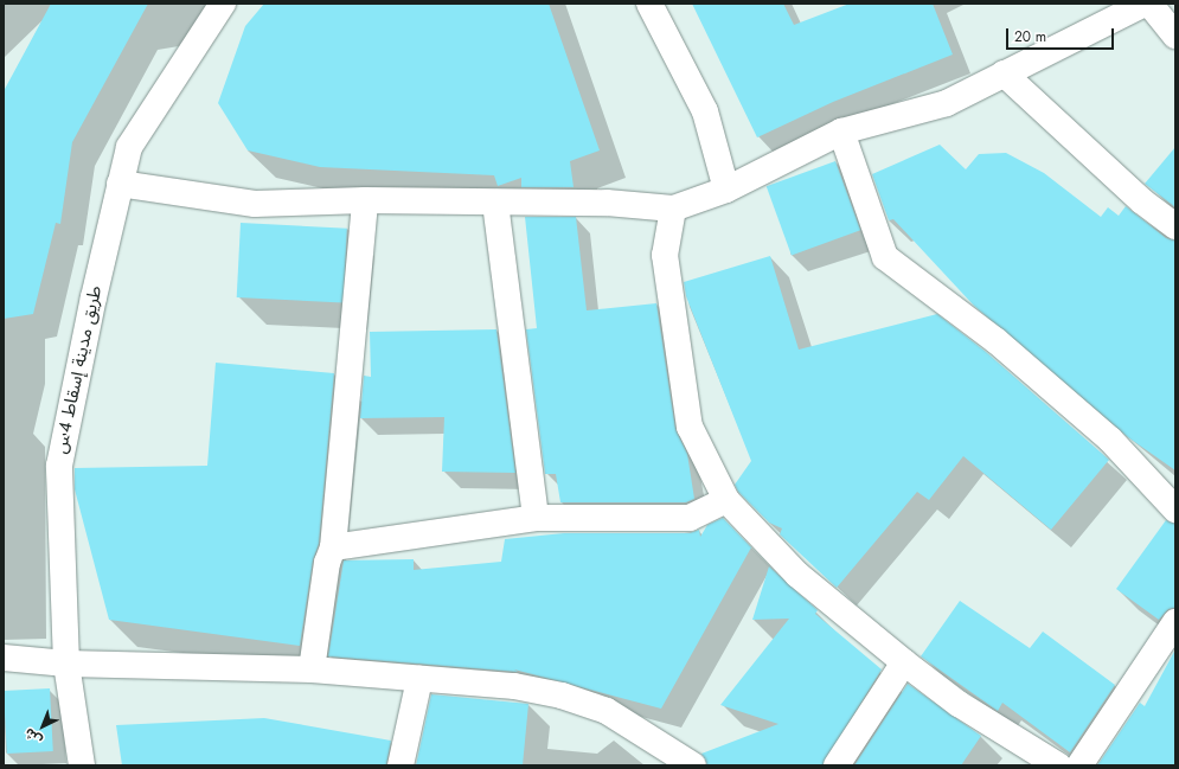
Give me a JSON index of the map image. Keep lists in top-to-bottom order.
{
  "streets": {
    "street": ["طريق مدينة إسقاط 4س"]
  },
  "scale_bar": "20 m",
  "north": "bottom left"
}
